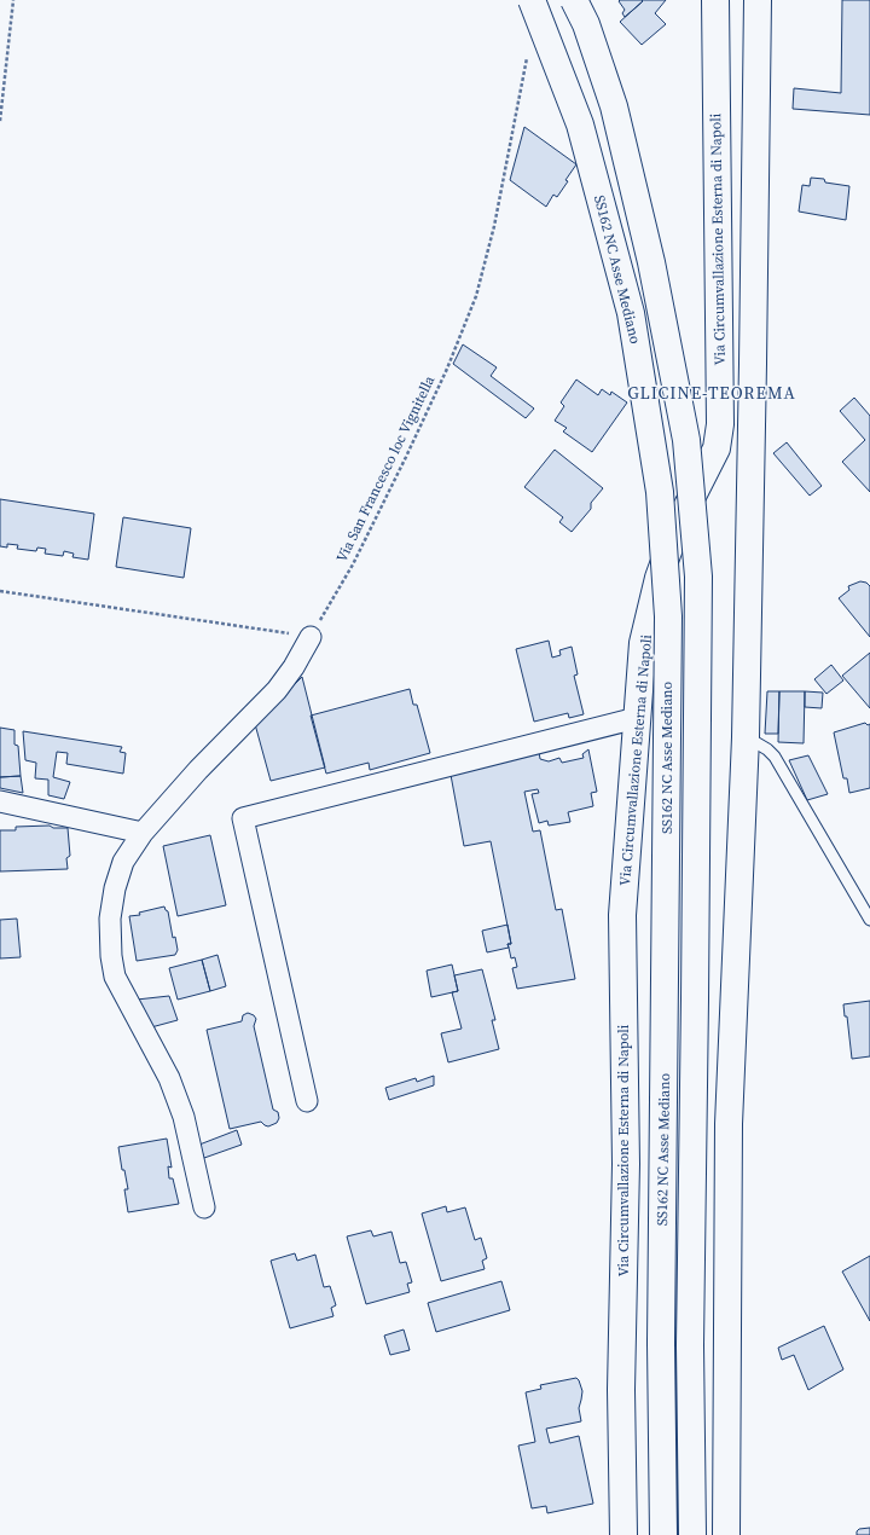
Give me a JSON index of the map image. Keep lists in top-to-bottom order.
{
  "streets": {
    "main road": ["Via Circumvallazione Esterna di Napoli", "SS162 NC Asse Mediano"],
    "path": ["Via San Francesco loc Vignitella"]
  },
  "districts": ["GLICINE-TEOREMA"]
}
